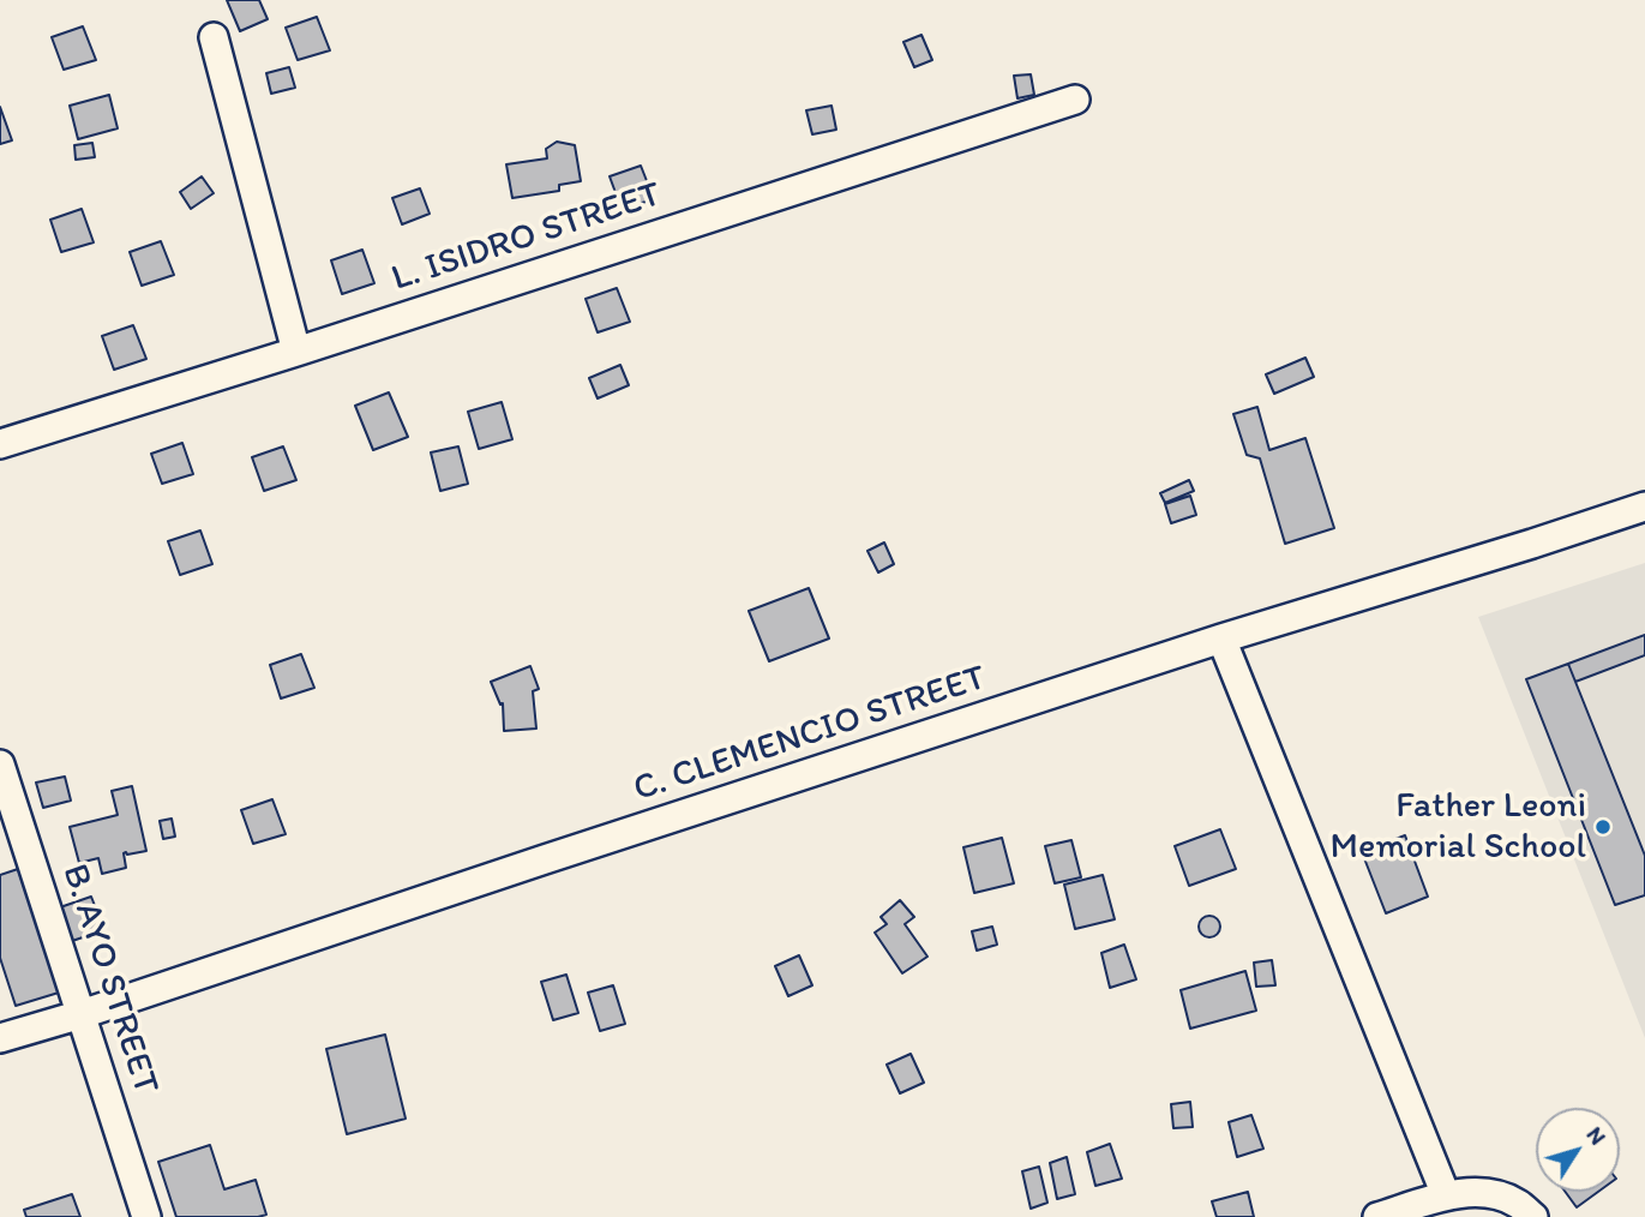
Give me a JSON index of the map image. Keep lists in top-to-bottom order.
{
  "streets": {
    "street": ["L. ISIDRO STREET", "C. CLEMENCIO STREET", "B. AYO STREET"]
  },
  "crossings": [
    ["C. CLEMENCIO STREET", "B. AYO STREET"]
  ],
  "places": ["Father Leoni Memorial School"],
  "north": "top right"
}
